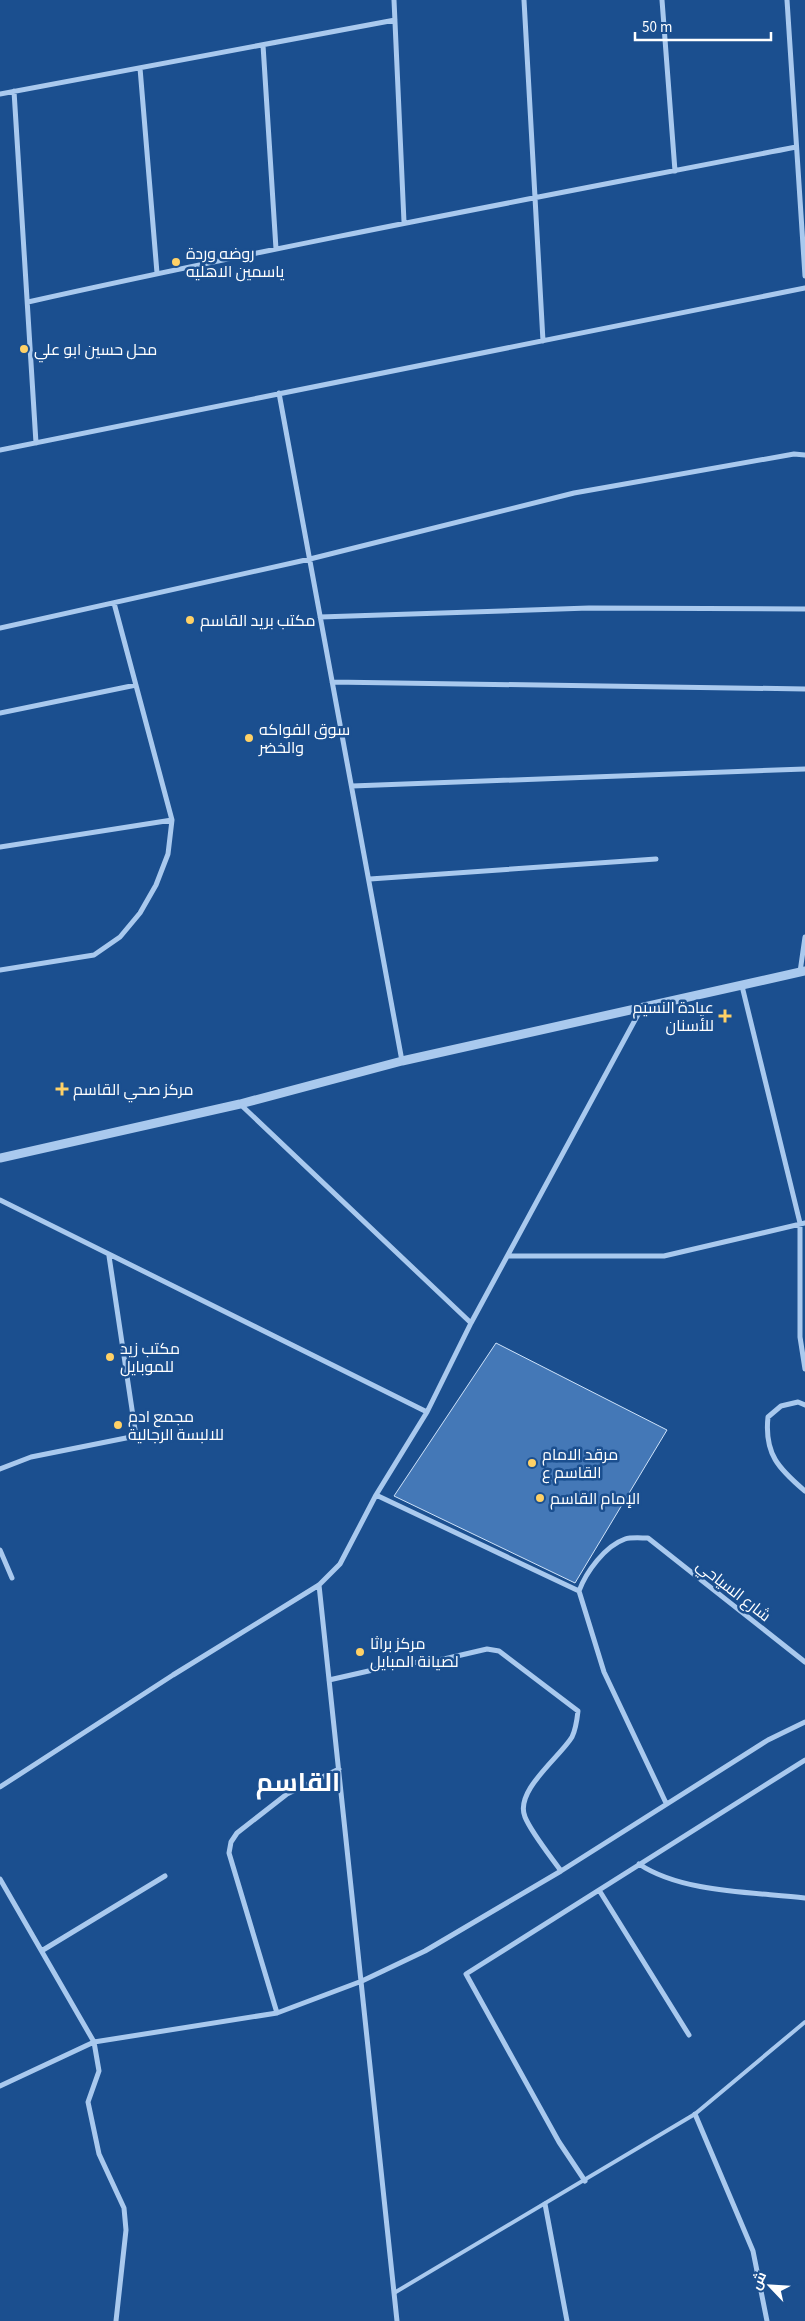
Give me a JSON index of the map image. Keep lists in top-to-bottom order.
{
  "streets": {
    "street": ["شارع السياحي"]
  },
  "districts": ["القاسم"],
  "places": {
    "other": [
      "روضه وردة ياسمين الاهليه",
      "محل حسين ابو علي",
      "مكتب بريد القاسم",
      "سوق الفواكه والخضر",
      "مكتب زيد للموبايل",
      "مجمع ادم للالبسة الرجالية",
      "مرقد الامام القاسم ع",
      "الإمام القاسم",
      "مركز براثا لصيانة المبايل"
    ],
    "health": ["عيادة النسيم للأسنان", "مركز صحي القاسم"]
  },
  "scale_bar": "50 m",
  "north": "top left"
}
